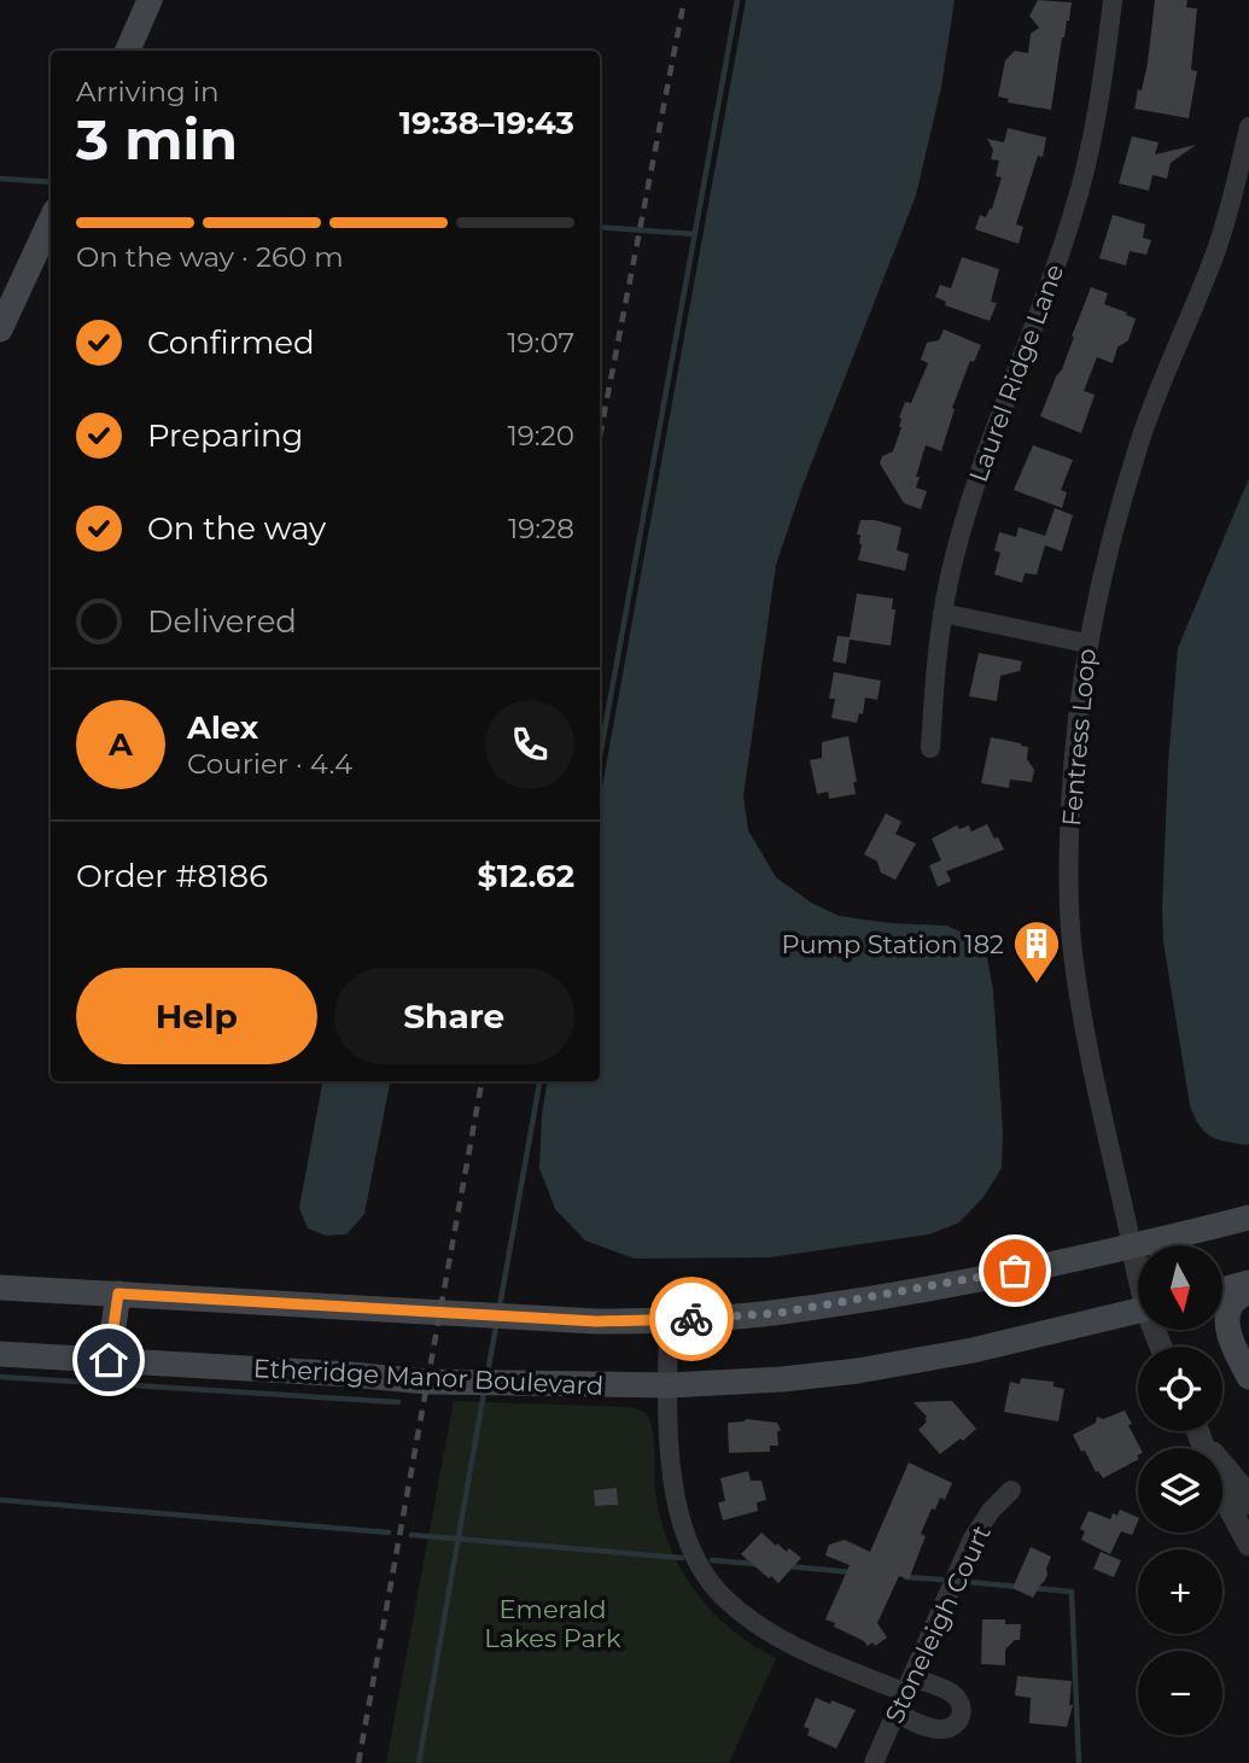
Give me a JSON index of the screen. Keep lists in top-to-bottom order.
{
  "streets": {
    "main road": ["Etheridge Manor Boulevard"],
    "street": ["Laurel Ridge Lane", "Fentress Loop", "Stoneleigh Court"]
  },
  "parks": ["Emerald Lakes Park"],
  "places": {
    "building": ["Pump Station 182"]
  },
  "north": "bottom",
  "page": {
    "heading": ["3 min", "Arriving in", "19:38–19:43"],
    "panel": [
      "Alex",
      "Courier · 4.4",
      "Order #8186",
      "$12.62"
    ],
    "bar": "On the way · 260 m",
    "list": [
      ["Confirmed", "19:07"],
      ["Preparing", "19:20"],
      ["On the way", "19:28"],
      "Delivered"
    ],
    "round": "A",
    "buttons": ["Help", "Share"],
    "map_buttons": ["+", "−"]
  }
}
